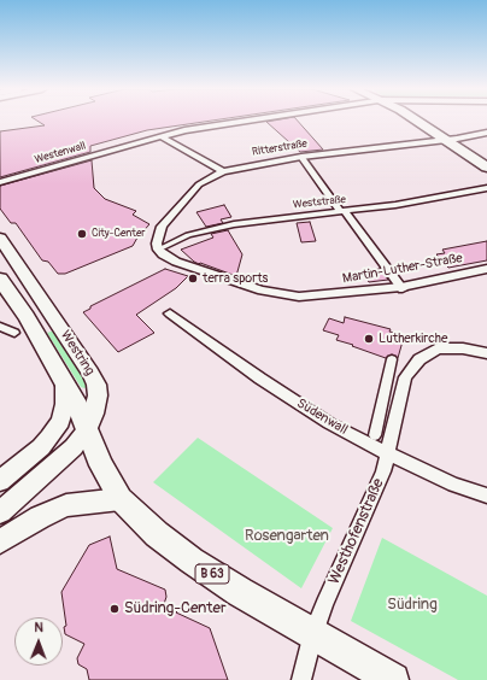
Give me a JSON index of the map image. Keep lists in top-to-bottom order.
{
  "streets": {
    "main road": ["Westring", "B 63"],
    "street": [
      "Ritterstraße",
      "Westenwall",
      "Weststraße",
      "Martin-Luther-Straße",
      "Südenwall",
      "Westhofenstraße"
    ]
  },
  "crossings": [
    ["Ritterstraße", "Weststraße"],
    ["Ritterstraße", "Martin-Luther-Straße"],
    ["Weststraße", "Martin-Luther-Straße"],
    ["Westring", "B 63"],
    ["Südenwall", "Westhofenstraße"],
    ["Westhofenstraße", "B 63"]
  ],
  "parks": ["Rosengarten", "Südring"],
  "places": [
    "City-Center",
    "terra sports",
    "Lutherkirche",
    "Südring-Center"
  ],
  "north": "top"
}
